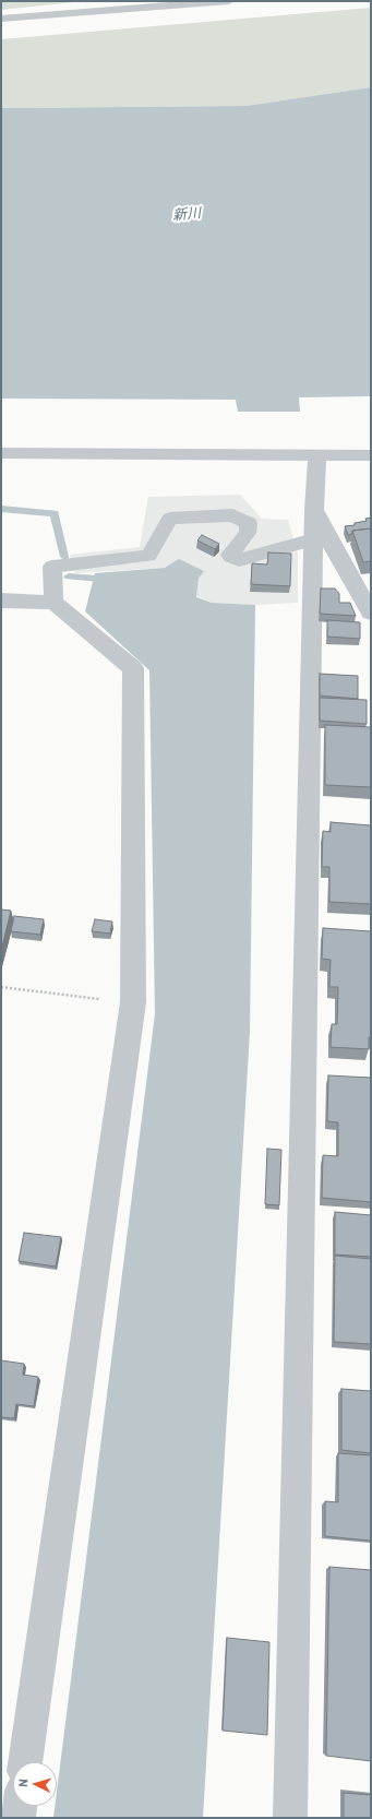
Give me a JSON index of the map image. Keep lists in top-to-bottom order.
{
  "water": ["新川"],
  "north": "left"
}
